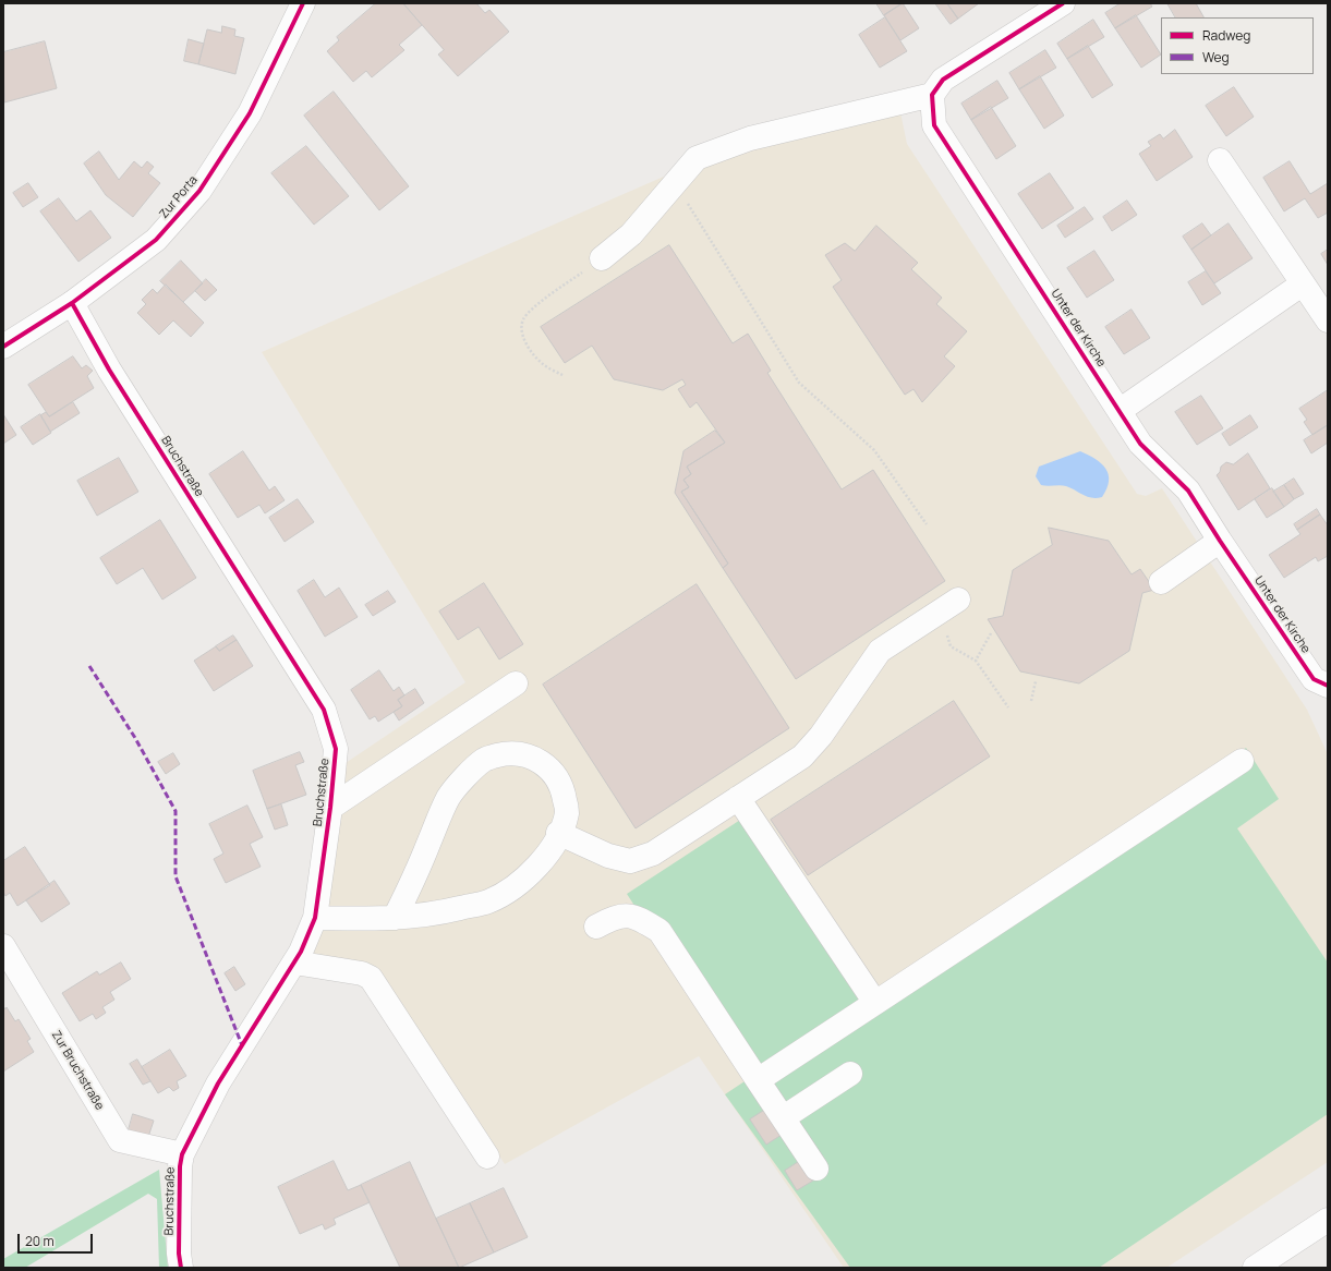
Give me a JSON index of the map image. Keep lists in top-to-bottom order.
{
  "streets": {
    "street": [
      "Zur Porta",
      "Unter der Kirche",
      "Bruchstraße",
      "Zur Bruchstraße"
    ]
  },
  "crossings": [
    ["Zur Porta", "Bruchstraße"],
    ["Bruchstraße", "Zur Bruchstraße"]
  ],
  "legend": ["Radweg", "Weg"],
  "scale_bar": "20 m"
}
